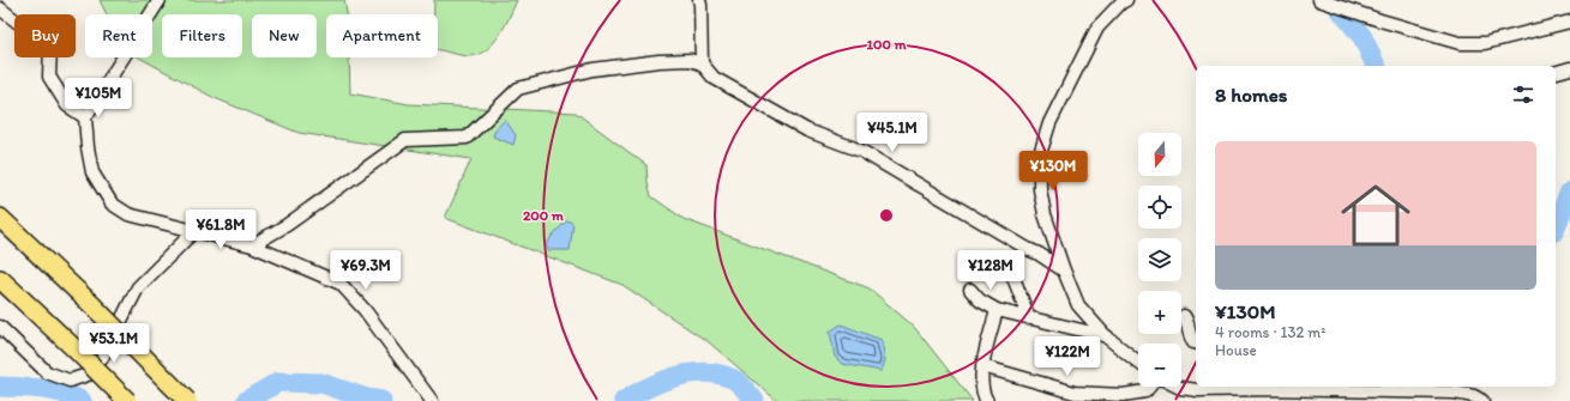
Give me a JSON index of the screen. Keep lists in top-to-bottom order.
{
  "north": "bottom",
  "page": {
    "chip": [
      "Buy",
      "Rent",
      "Filters",
      "New",
      "Apartment"
    ],
    "heading": "8 homes",
    "price": [
      "¥105M",
      "¥45.1M",
      "¥130M",
      "¥61.8M",
      "¥69.3M",
      "¥128M",
      "¥53.1M",
      "¥122M"
    ],
    "list": [
      {
        "name": "¥130M",
        "note": "4 rooms · 132 m² · House"
      }
    ],
    "map_buttons": ["+", "−"]
  },
  "rings": ["100 m", "200 m"]
}
